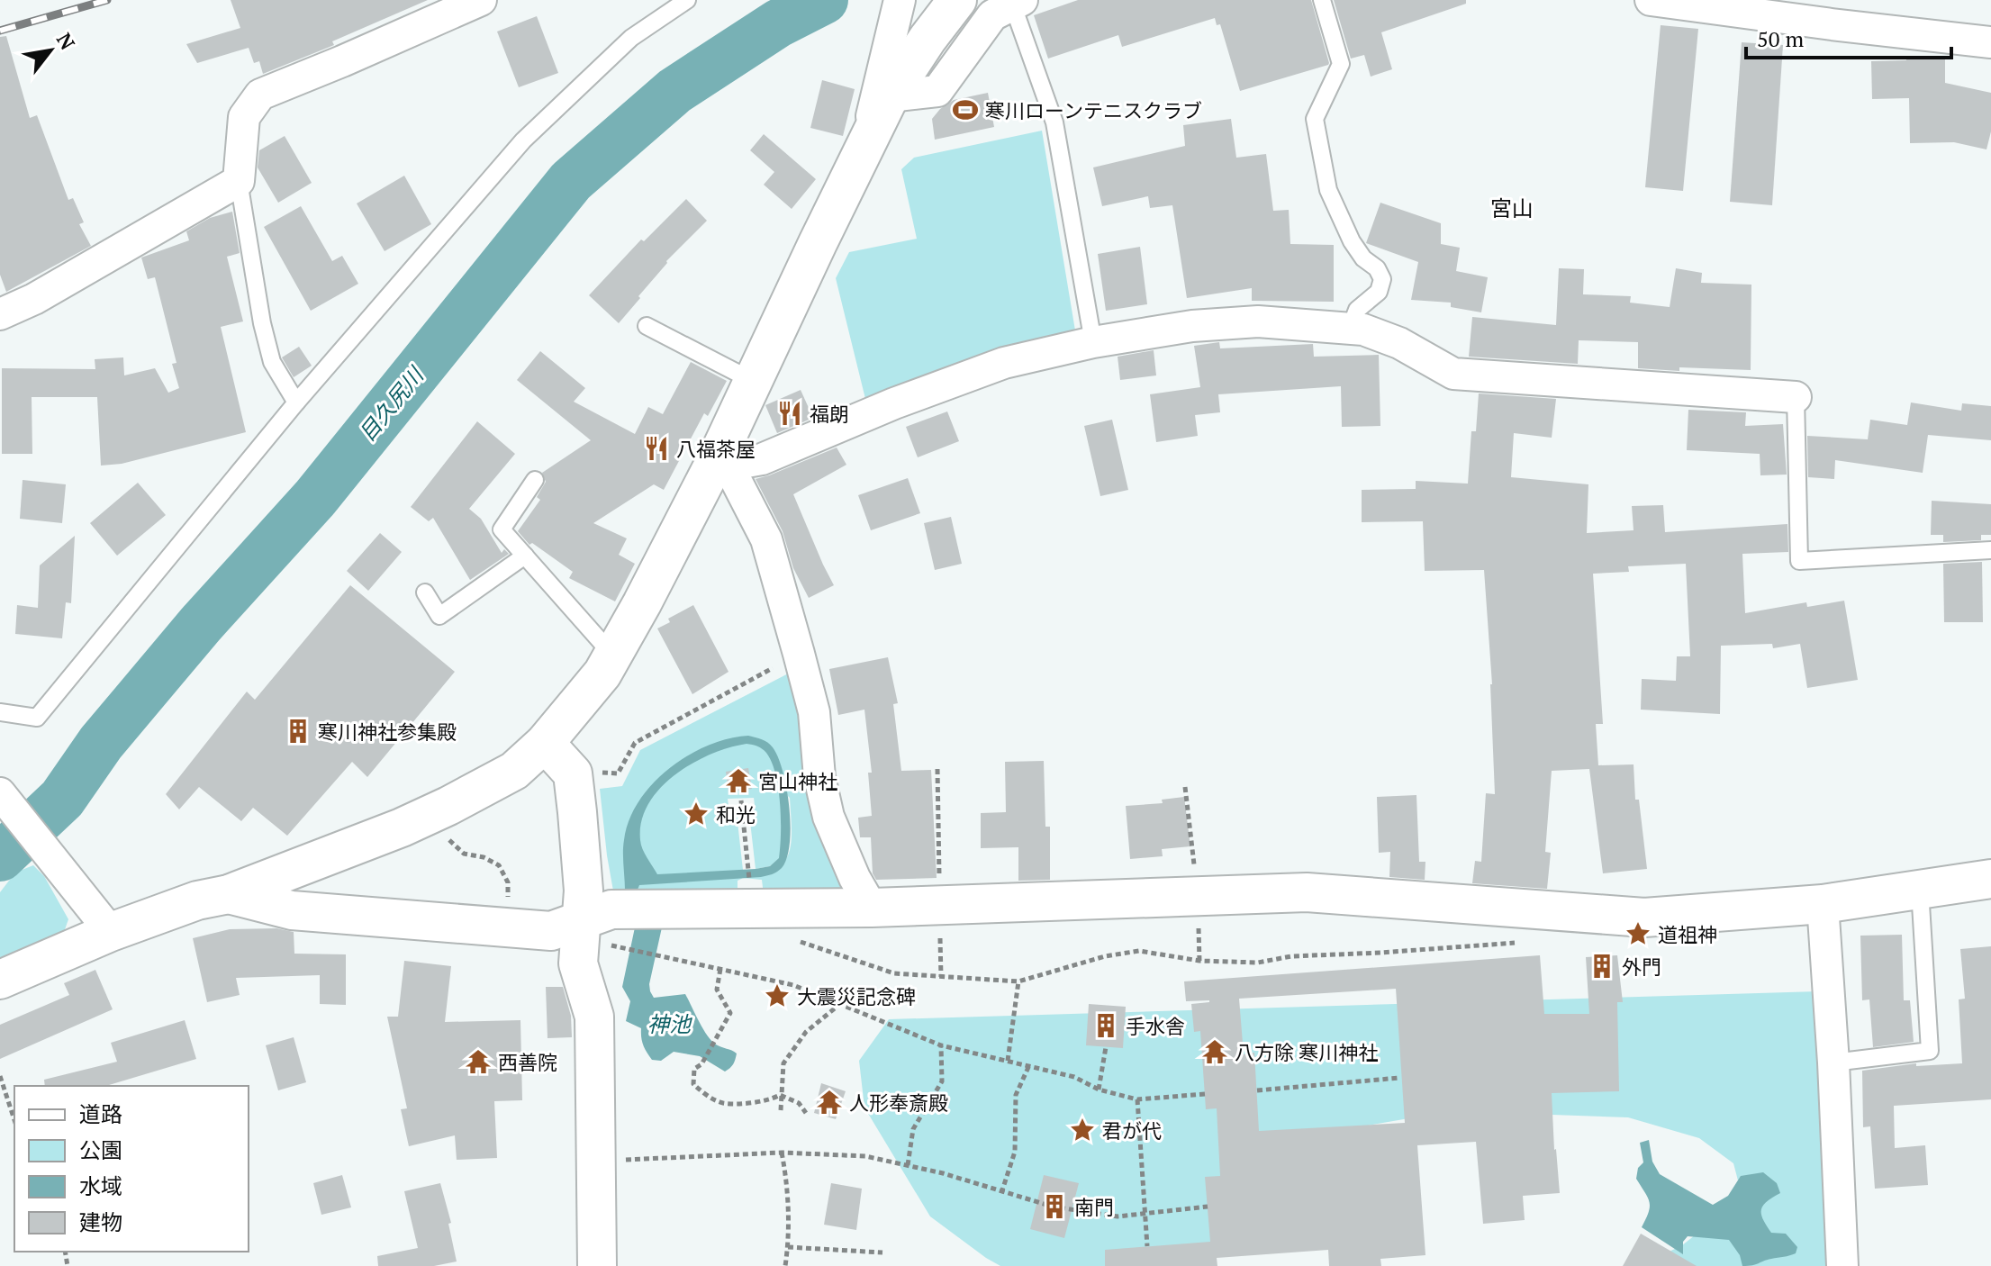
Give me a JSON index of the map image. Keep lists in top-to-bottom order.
{
  "districts": ["宮山"],
  "water": ["目久尻川", "神池"],
  "places": {
    "sports": ["寒川ローンテニスクラブ"],
    "restaurant": ["福朗", "八福茶屋"],
    "building": [
      "寒川神社参集殿",
      "外門",
      "手水舎",
      "南門"
    ],
    "temple": [
      "宮山神社",
      "八方除 寒川神社",
      "西善院",
      "人形奉斎殿"
    ],
    "place": [
      "和光",
      "道祖神",
      "大震災記念碑",
      "君が代"
    ]
  },
  "legend": [
    "道路",
    "公園",
    "水域",
    "建物"
  ],
  "scale_bar": "50 m",
  "north": "top right"
}
